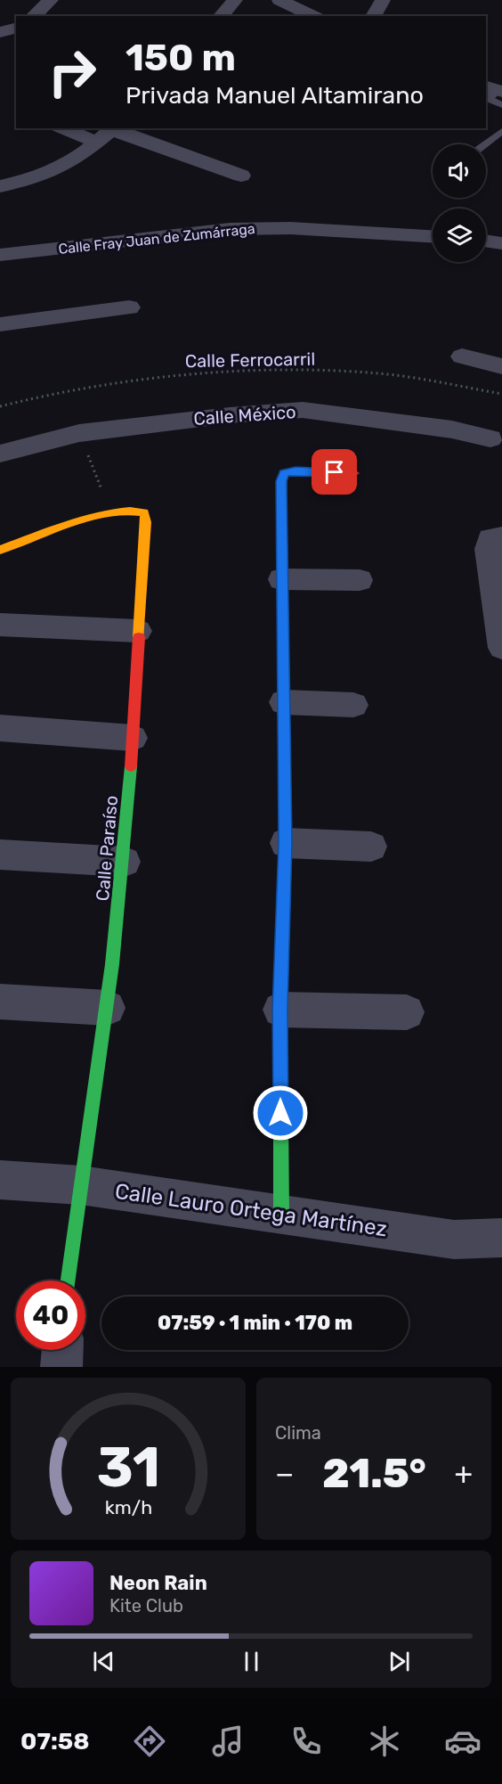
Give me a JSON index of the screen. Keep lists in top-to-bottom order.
{
  "streets": {
    "street": [
      "Calle Fray Juan de Zumárraga",
      "Calle México",
      "Calle Paraíso",
      "Calle Lauro Ortega Martínez"
    ],
    "path": ["Calle Ferrocarril"]
  },
  "crossings": [
    ["Calle Paraíso", "Calle Lauro Ortega Martínez"]
  ],
  "page": {
    "turn": ["150 m", "Privada Manuel Altamirano"],
    "limit": "40",
    "trip": "07:59 · 1 min · 170 m",
    "tile": "Clima",
    "heat": ["−", "21.5°", "+"],
    "song": ["Neon Rain", "Kite Club"],
    "tabs": "07:58",
    "gauge": ["31", "km/h"]
  }
}
